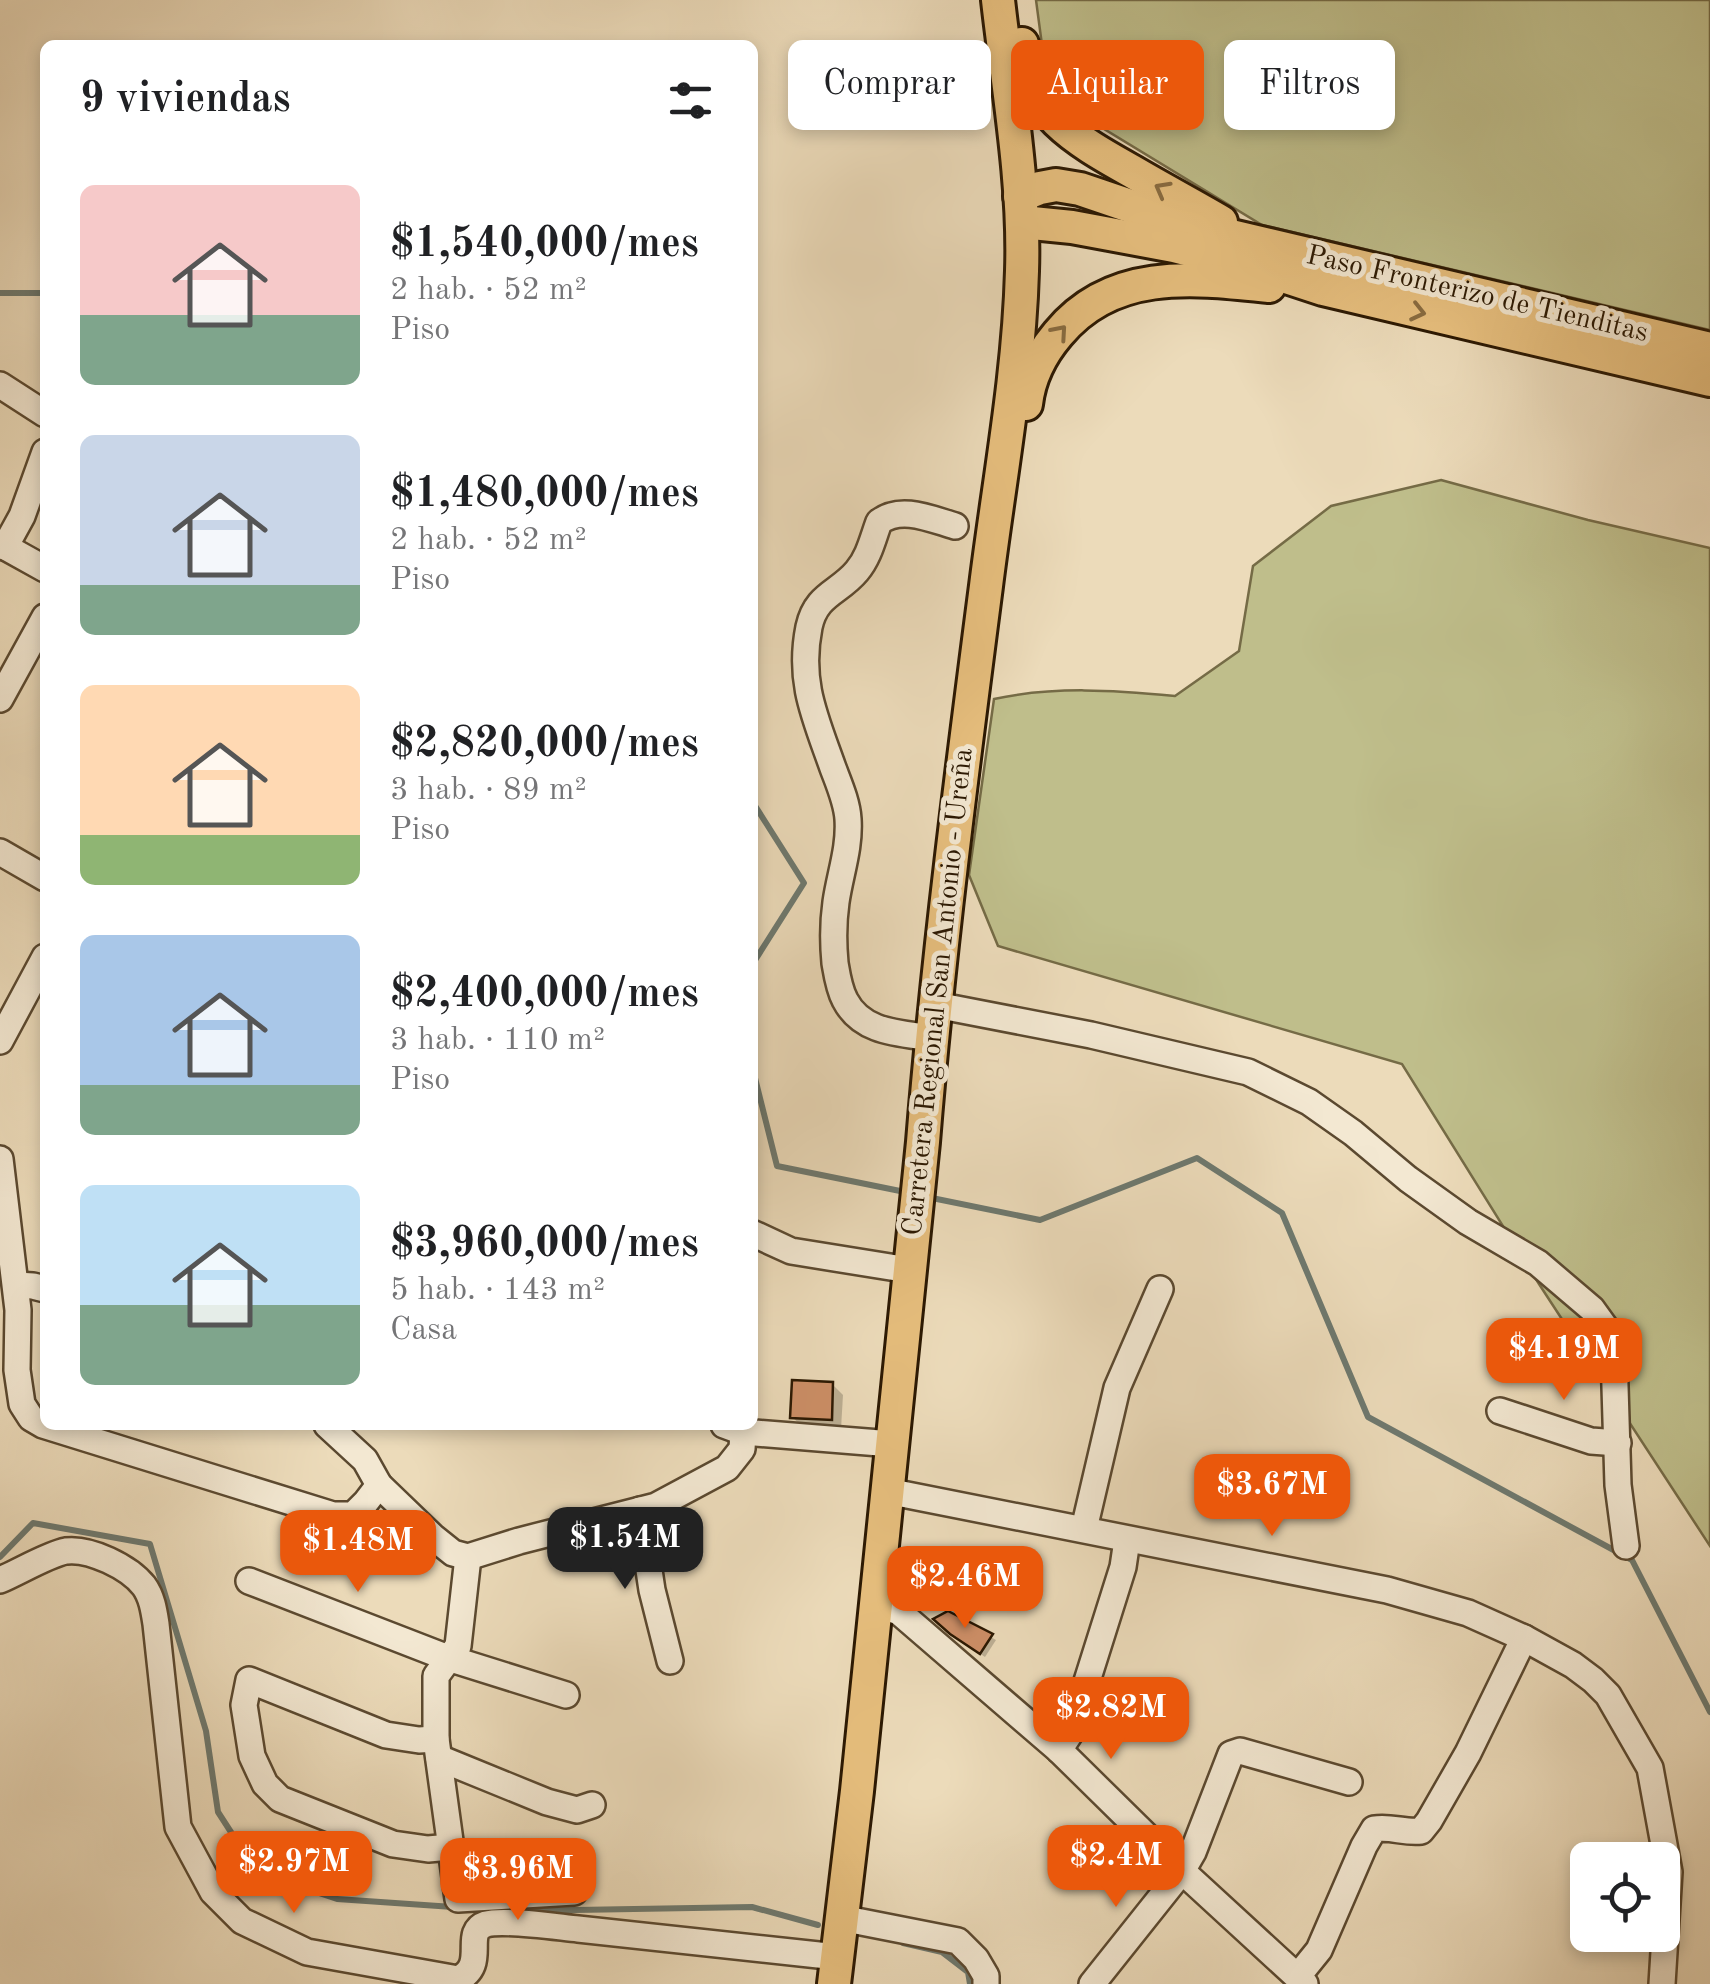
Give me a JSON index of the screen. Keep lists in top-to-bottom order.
{
  "streets": {
    "main road": ["Paso Fronterizo de Tienditas", "Carretera Regional San Antonio - Ureña"]
  },
  "crossings": [
    ["Paso Fronterizo de Tienditas", "Carretera Regional San Antonio - Ureña"]
  ],
  "page": {
    "chip": ["Comprar", "Alquilar", "Filtros"],
    "heading": "9 viviendas",
    "list": [
      {
        "name": "$1,540,000/mes",
        "note": "2 hab. · 52 m² · Piso"
      },
      {
        "name": "$1,480,000/mes",
        "note": "2 hab. · 52 m² · Piso"
      },
      {
        "name": "$2,820,000/mes",
        "note": "3 hab. · 89 m² · Piso"
      },
      {
        "name": "$2,400,000/mes",
        "note": "3 hab. · 110 m² · Piso"
      },
      {
        "name": "$3,960,000/mes",
        "note": "5 hab. · 143 m² · Casa"
      }
    ],
    "price": [
      "$4.19M",
      "$3.67M",
      "$1.54M",
      "$1.48M",
      "$2.46M",
      "$2.82M",
      "$2.4M",
      "$2.97M",
      "$3.96M"
    ]
  }
}
